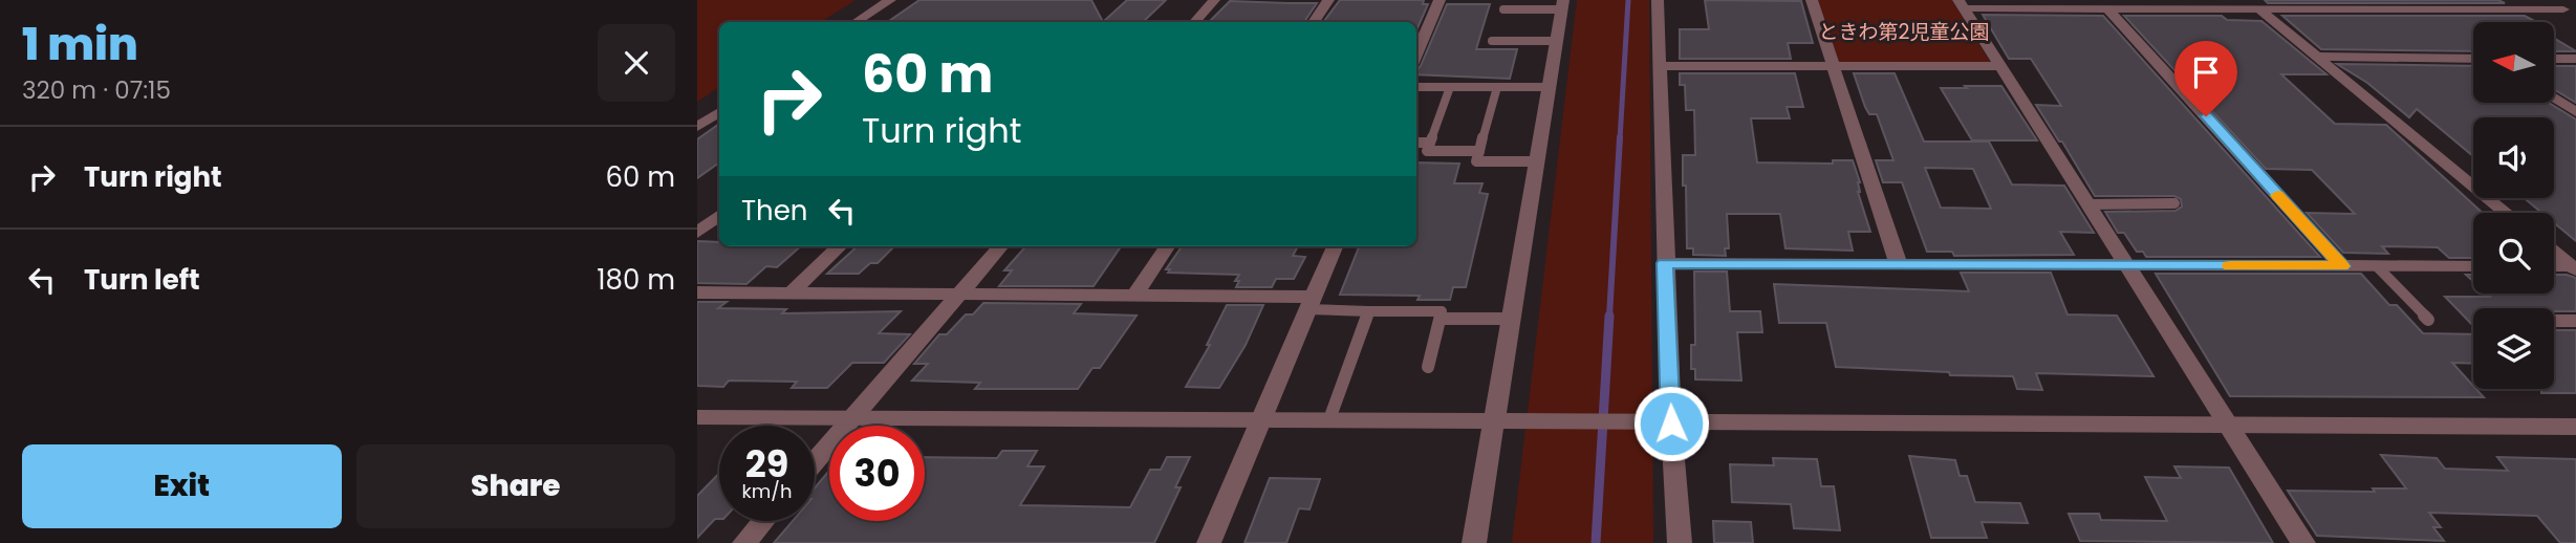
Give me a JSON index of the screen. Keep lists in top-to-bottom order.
{
  "parks": ["ときわ第2児童公園"],
  "north": "left",
  "page": {
    "heading": ["1 min", "320 m · 07:15"],
    "turn": ["60 m", "Turn right"],
    "list": [
      {
        "name": "Turn right",
        "value": "60 m"
      },
      {
        "name": "Turn left",
        "value": "180 m"
      }
    ],
    "then": "Then",
    "speed": "29 km/h",
    "limit": "30",
    "buttons": ["Exit", "Share"]
  }
}
